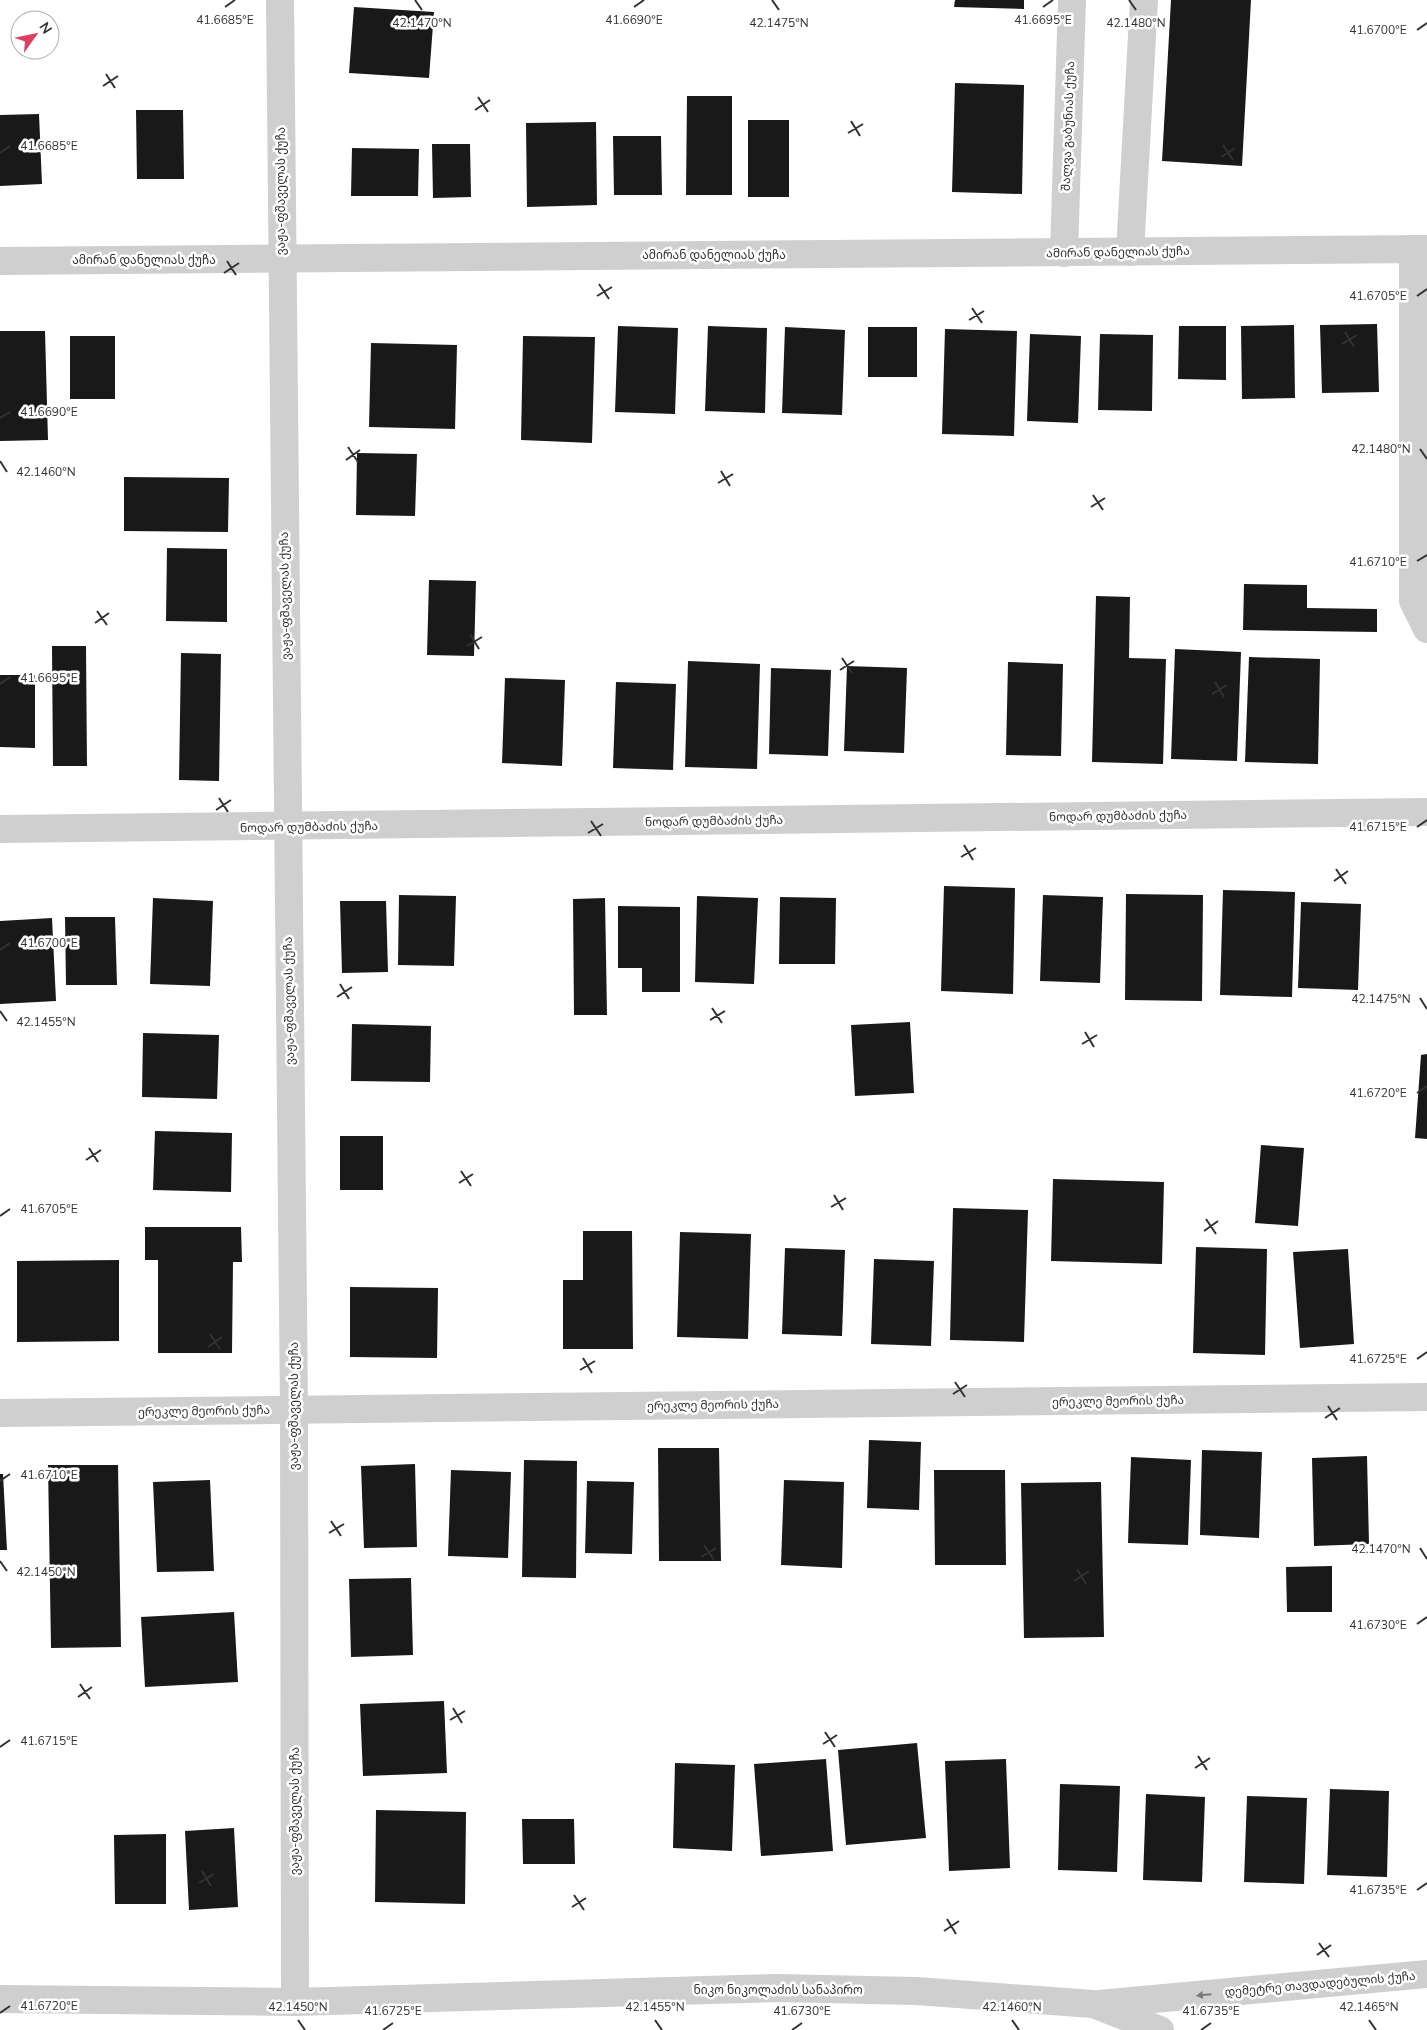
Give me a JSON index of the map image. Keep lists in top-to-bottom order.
{
  "streets": {
    "street": [
      "შალვა გაბუნიას ქუჩა",
      "ვაჟა-ფშაველას ქუჩა",
      "ამირან დანელიას ქუჩა",
      "ნოდარ დუმბაძის ქუჩა",
      "ერეკლე მეორის ქუჩა",
      "დემეტრე თავდადებულის ქუჩა",
      "ნიკო ნიკოლაძის სანაპირო"
    ]
  },
  "crossings": [
    ["შალვა გაბუნიას ქუჩა", "ამირან დანელიას ქუჩა"],
    ["ვაჟა-ფშაველას ქუჩა", "ამირან დანელიას ქუჩა"],
    ["ვაჟა-ფშაველას ქუჩა", "ნოდარ დუმბაძის ქუჩა"],
    ["ვაჟა-ფშაველას ქუჩა", "ერეკლე მეორის ქუჩა"],
    ["ვაჟა-ფშაველას ქუჩა", "ნიკო ნიკოლაძის სანაპირო"],
    ["დემეტრე თავდადებულის ქუჩა", "ნიკო ნიკოლაძის სანაპირო"]
  ],
  "one_way": ["დემეტრე თავდადებულის ქუჩა"],
  "north": "top right",
  "coordinates": [
    "41.6685°E",
    "41.6690°E",
    "41.6695°E",
    "42.1475°N",
    "42.1470°N",
    "42.1480°N",
    "41.6700°E",
    "41.6705°E",
    "42.1460°N",
    "41.6710°E",
    "41.6715°E",
    "42.1455°N",
    "41.6720°E",
    "41.6725°E",
    "42.1450°N",
    "41.6730°E",
    "41.6735°E",
    "42.1465°N"
  ]
}
